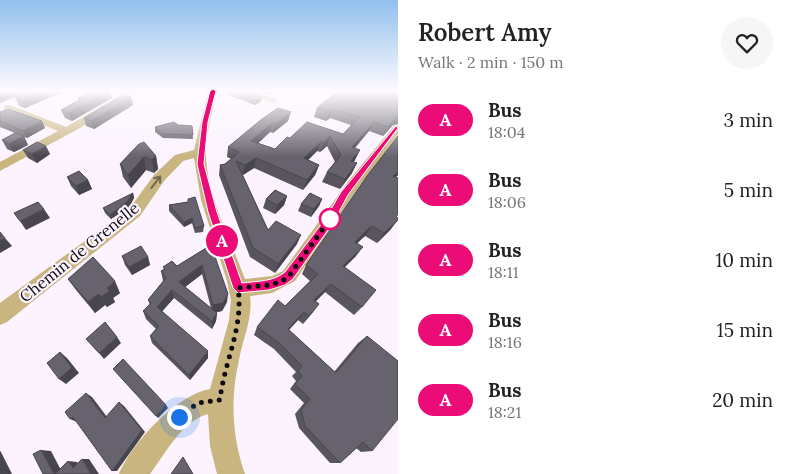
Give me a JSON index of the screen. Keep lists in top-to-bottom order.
{
  "streets": {
    "street": ["Chemin de Grenelle"]
  },
  "lines": ["bus line A"],
  "page": {
    "on_map": "A",
    "heading": ["Robert Amy", "Walk · 2 min · 150 m"],
    "list": [
      {
        "mark": "A",
        "name": "Bus",
        "note": "18:04",
        "value": "3 min"
      },
      {
        "mark": "A",
        "name": "Bus",
        "note": "18:06",
        "value": "5 min"
      },
      {
        "mark": "A",
        "name": "Bus",
        "note": "18:11",
        "value": "10 min"
      },
      {
        "mark": "A",
        "name": "Bus",
        "note": "18:16",
        "value": "15 min"
      },
      {
        "mark": "A",
        "name": "Bus",
        "note": "18:21",
        "value": "20 min"
      }
    ]
  }
}
